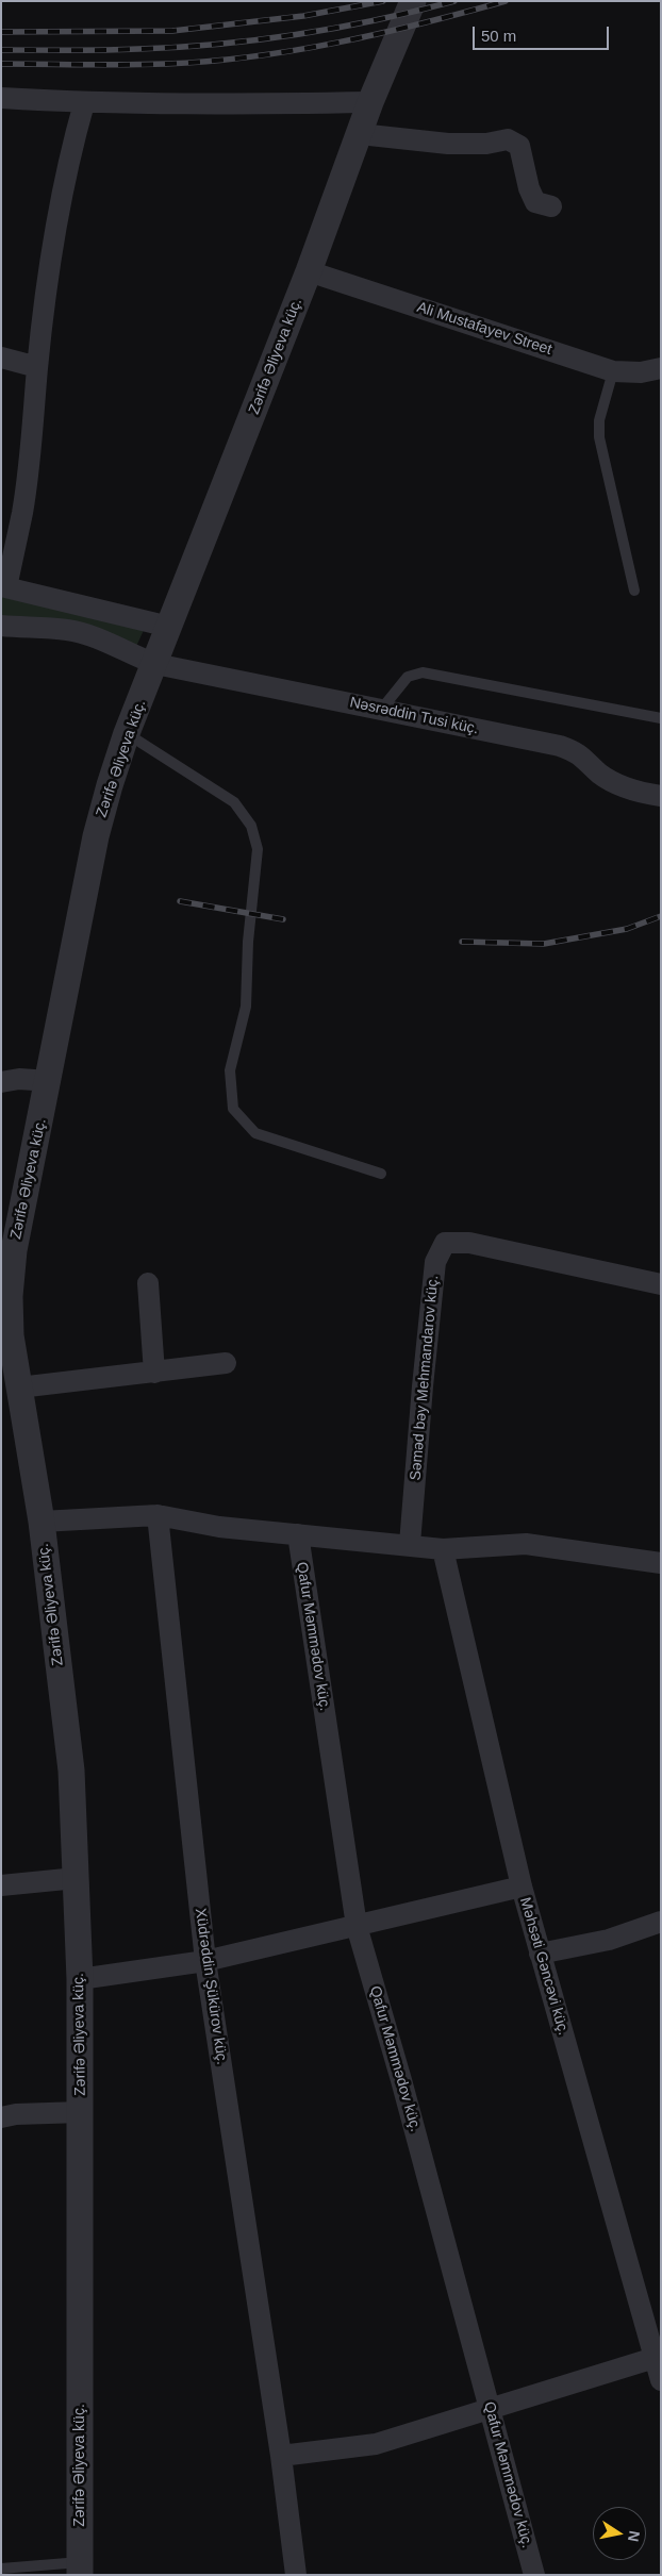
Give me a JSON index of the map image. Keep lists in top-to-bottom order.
{
  "streets": {
    "street": [
      "Ali Mustafayev Street",
      "Zərifə Əliyeva küç.",
      "Nəsrəddin Tusi küç.",
      "Səməd bəy Mehmandarov küç.",
      "Qafur Məmmədov küç.",
      "Məhsəti Gəncəvi küç.",
      "Xüdrəddin Şükürov küç."
    ]
  },
  "crossings": [
    ["Ali Mustafayev Street", "Zərifə Əliyeva küç."],
    ["Zərifə Əliyeva küç.", "Nəsrəddin Tusi küç."]
  ],
  "scale_bar": "50 m",
  "north": "right"
}
